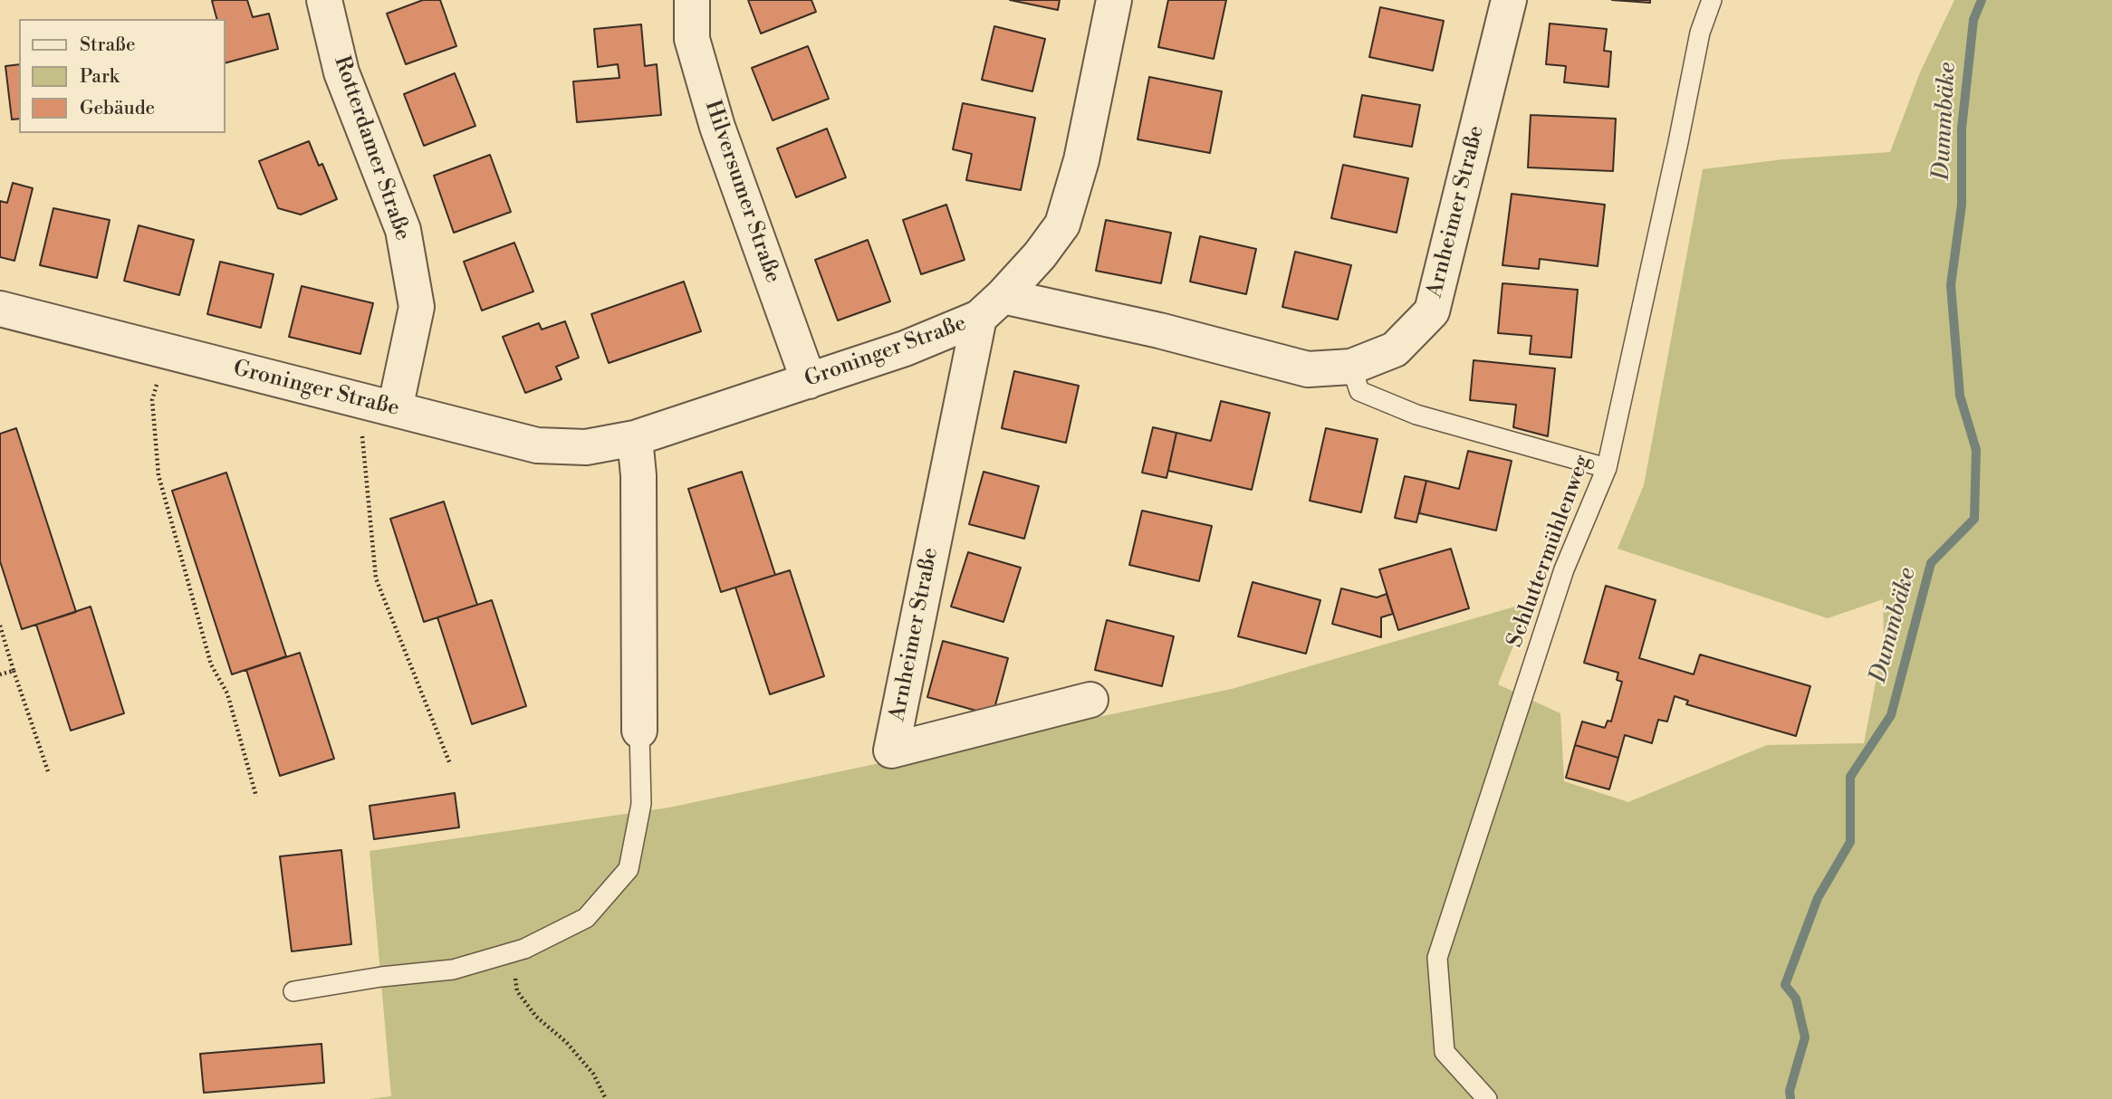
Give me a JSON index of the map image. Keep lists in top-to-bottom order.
{
  "streets": {
    "street": [
      "Rotterdamer Straße",
      "Hilversumer Straße",
      "Arnheimer Straße",
      "Groninger Straße"
    ],
    "lane": ["Schluttermühlenweg"]
  },
  "crossings": [
    ["Rotterdamer Straße", "Groninger Straße"],
    ["Hilversumer Straße", "Groninger Straße"],
    ["Arnheimer Straße", "Groninger Straße"]
  ],
  "water": ["Dummbäke"],
  "legend": ["Straße", "Park", "Gebäude"]
}
